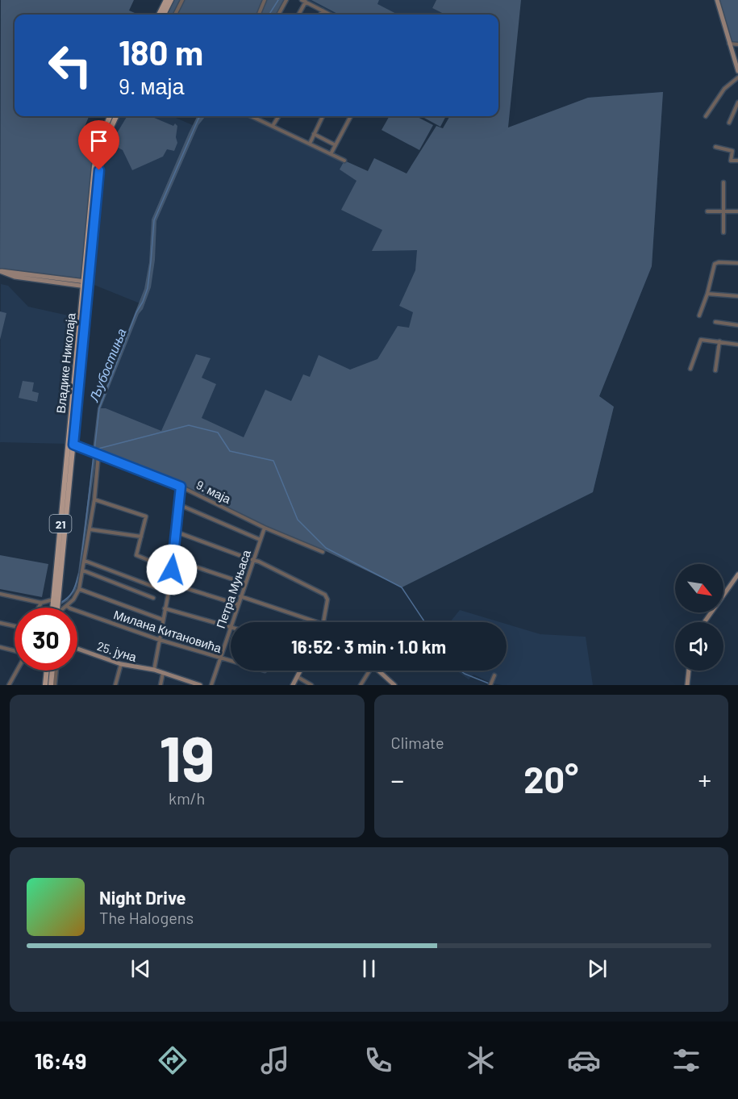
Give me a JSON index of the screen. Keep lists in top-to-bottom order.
{
  "streets": {
    "main road": ["Владике Николаја", "21"],
    "street": [
      "9. маја",
      "Петра Муњаса",
      "Милана Китановића",
      "25. јуна"
    ]
  },
  "crossings": [
    ["Владике Николаја", "9. маја"],
    ["9. маја", "Петра Муњаса"],
    ["Петра Муњаса", "Милана Китановића"]
  ],
  "water": ["Љубостиња"],
  "north": "bottom right",
  "page": {
    "turn": ["180 m", "9. маја"],
    "limit": "30",
    "trip": "16:52 · 3 min · 1.0 km",
    "tile": [
      ["19", "km/h"],
      "Climate"
    ],
    "heat": ["−", "20°", "+"],
    "song": ["Night Drive", "The Halogens"],
    "tabs": "16:49"
  }
}
